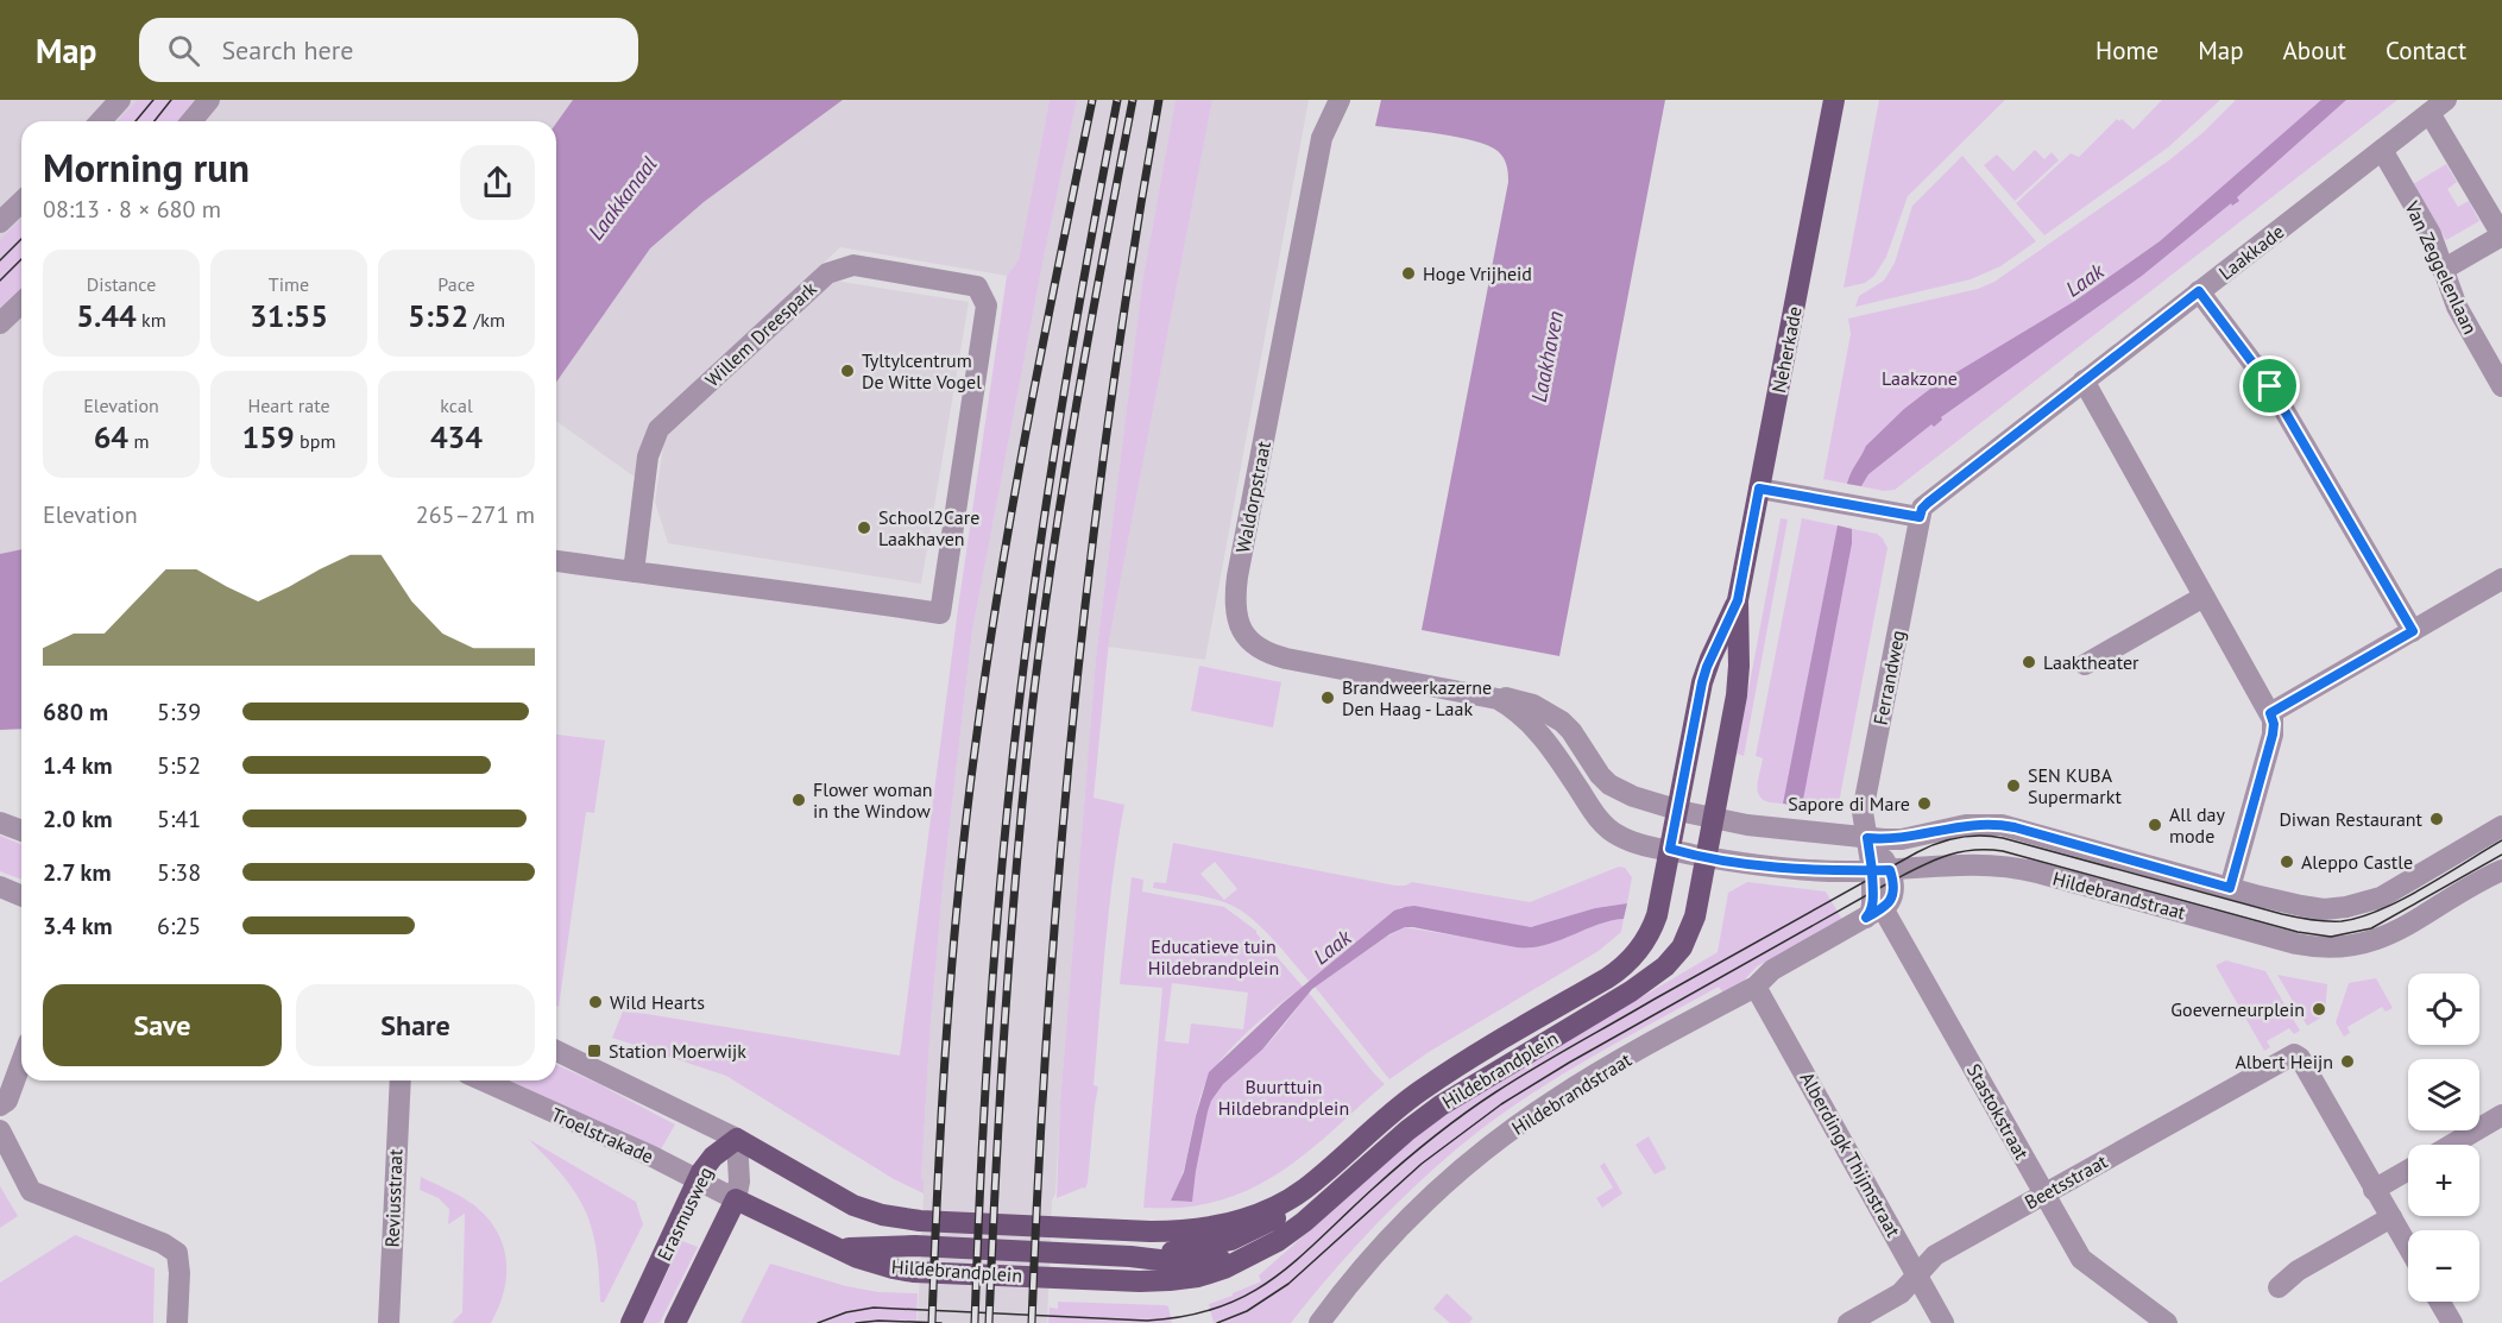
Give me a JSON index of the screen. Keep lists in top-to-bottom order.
{
  "streets": {
    "main road": ["Neherkade", "Hildebrandplein", "Erasmusweg"],
    "street": [
      "Laakkade",
      "Van Zeggelenlaan",
      "Willem Dreespark",
      "Waldorpstraat",
      "Ferrandweg",
      "Hildebrandstraat",
      "Stastokstraat",
      "Troelstrakade",
      "Alberdingk Thijmstraat",
      "Beetsstraat",
      "Reviusstraat"
    ]
  },
  "crossings": [
    ["Laakkade", "Van Zeggelenlaan"],
    ["Laakkade", "Ferrandweg"],
    ["Neherkade", "Waldorpstraat"],
    ["Neherkade", "Hildebrandstraat"],
    ["Neherkade", "Hildebrandplein"],
    ["Waldorpstraat", "Hildebrandstraat"],
    ["Waldorpstraat", "Hildebrandplein"],
    ["Ferrandweg", "Hildebrandstraat"],
    ["Hildebrandstraat", "Hildebrandplein"],
    ["Hildebrandstraat", "Stastokstraat"],
    ["Hildebrandstraat", "Alberdingk Thijmstraat"],
    ["Hildebrandplein", "Troelstrakade"],
    ["Hildebrandplein", "Erasmusweg"],
    ["Stastokstraat", "Beetsstraat"],
    ["Troelstrakade", "Erasmusweg"],
    ["Alberdingk Thijmstraat", "Beetsstraat"]
  ],
  "water": ["Laakkanaal", "Laak", "Laakhaven"],
  "parks": ["Laakzone", "Educatieve tuin Hildebrandplein", "Buurttuin Hildebrandplein"],
  "places": {
    "other": [
      "Hoge Vrijheid",
      "Tyltylcentrum De Witte Vogel",
      "School2Care Laakhaven",
      "Laaktheater",
      "Brandweerkazerne Den Haag - Laak",
      "SEN KUBA Supermarkt",
      "Flower woman in the Window",
      "Sapore di Mare",
      "Diwan Restaurant",
      "All day mode",
      "Aleppo Castle",
      "Wild Hearts",
      "Goeverneurplein",
      "Albert Heijn"
    ],
    "transit": ["Station Moerwijk"]
  },
  "page": {
    "header": "Map",
    "search": "Search here",
    "nav": [
      "Home",
      "Map",
      "About",
      "Contact"
    ],
    "heading": ["Morning run", "08:13 · 8 × 680 m"],
    "stats": [
      ["Distance", "5.44 km"],
      ["Time", "31:55"],
      ["Pace", "5:52 /km"],
      ["Elevation", "64 m"],
      ["Heart rate", "159 bpm"],
      ["kcal", "434"]
    ],
    "chart": ["Elevation", "265–271 m"],
    "list": [
      {
        "name": "680 m",
        "note": "5:39"
      },
      {
        "name": "1.4 km",
        "note": "5:52"
      },
      {
        "name": "2.0 km",
        "note": "5:41"
      },
      {
        "name": "2.7 km",
        "note": "5:38"
      },
      {
        "name": "3.4 km",
        "note": "6:25"
      }
    ],
    "buttons": ["Save", "Share"],
    "map_buttons": ["+", "−"]
  }
}
